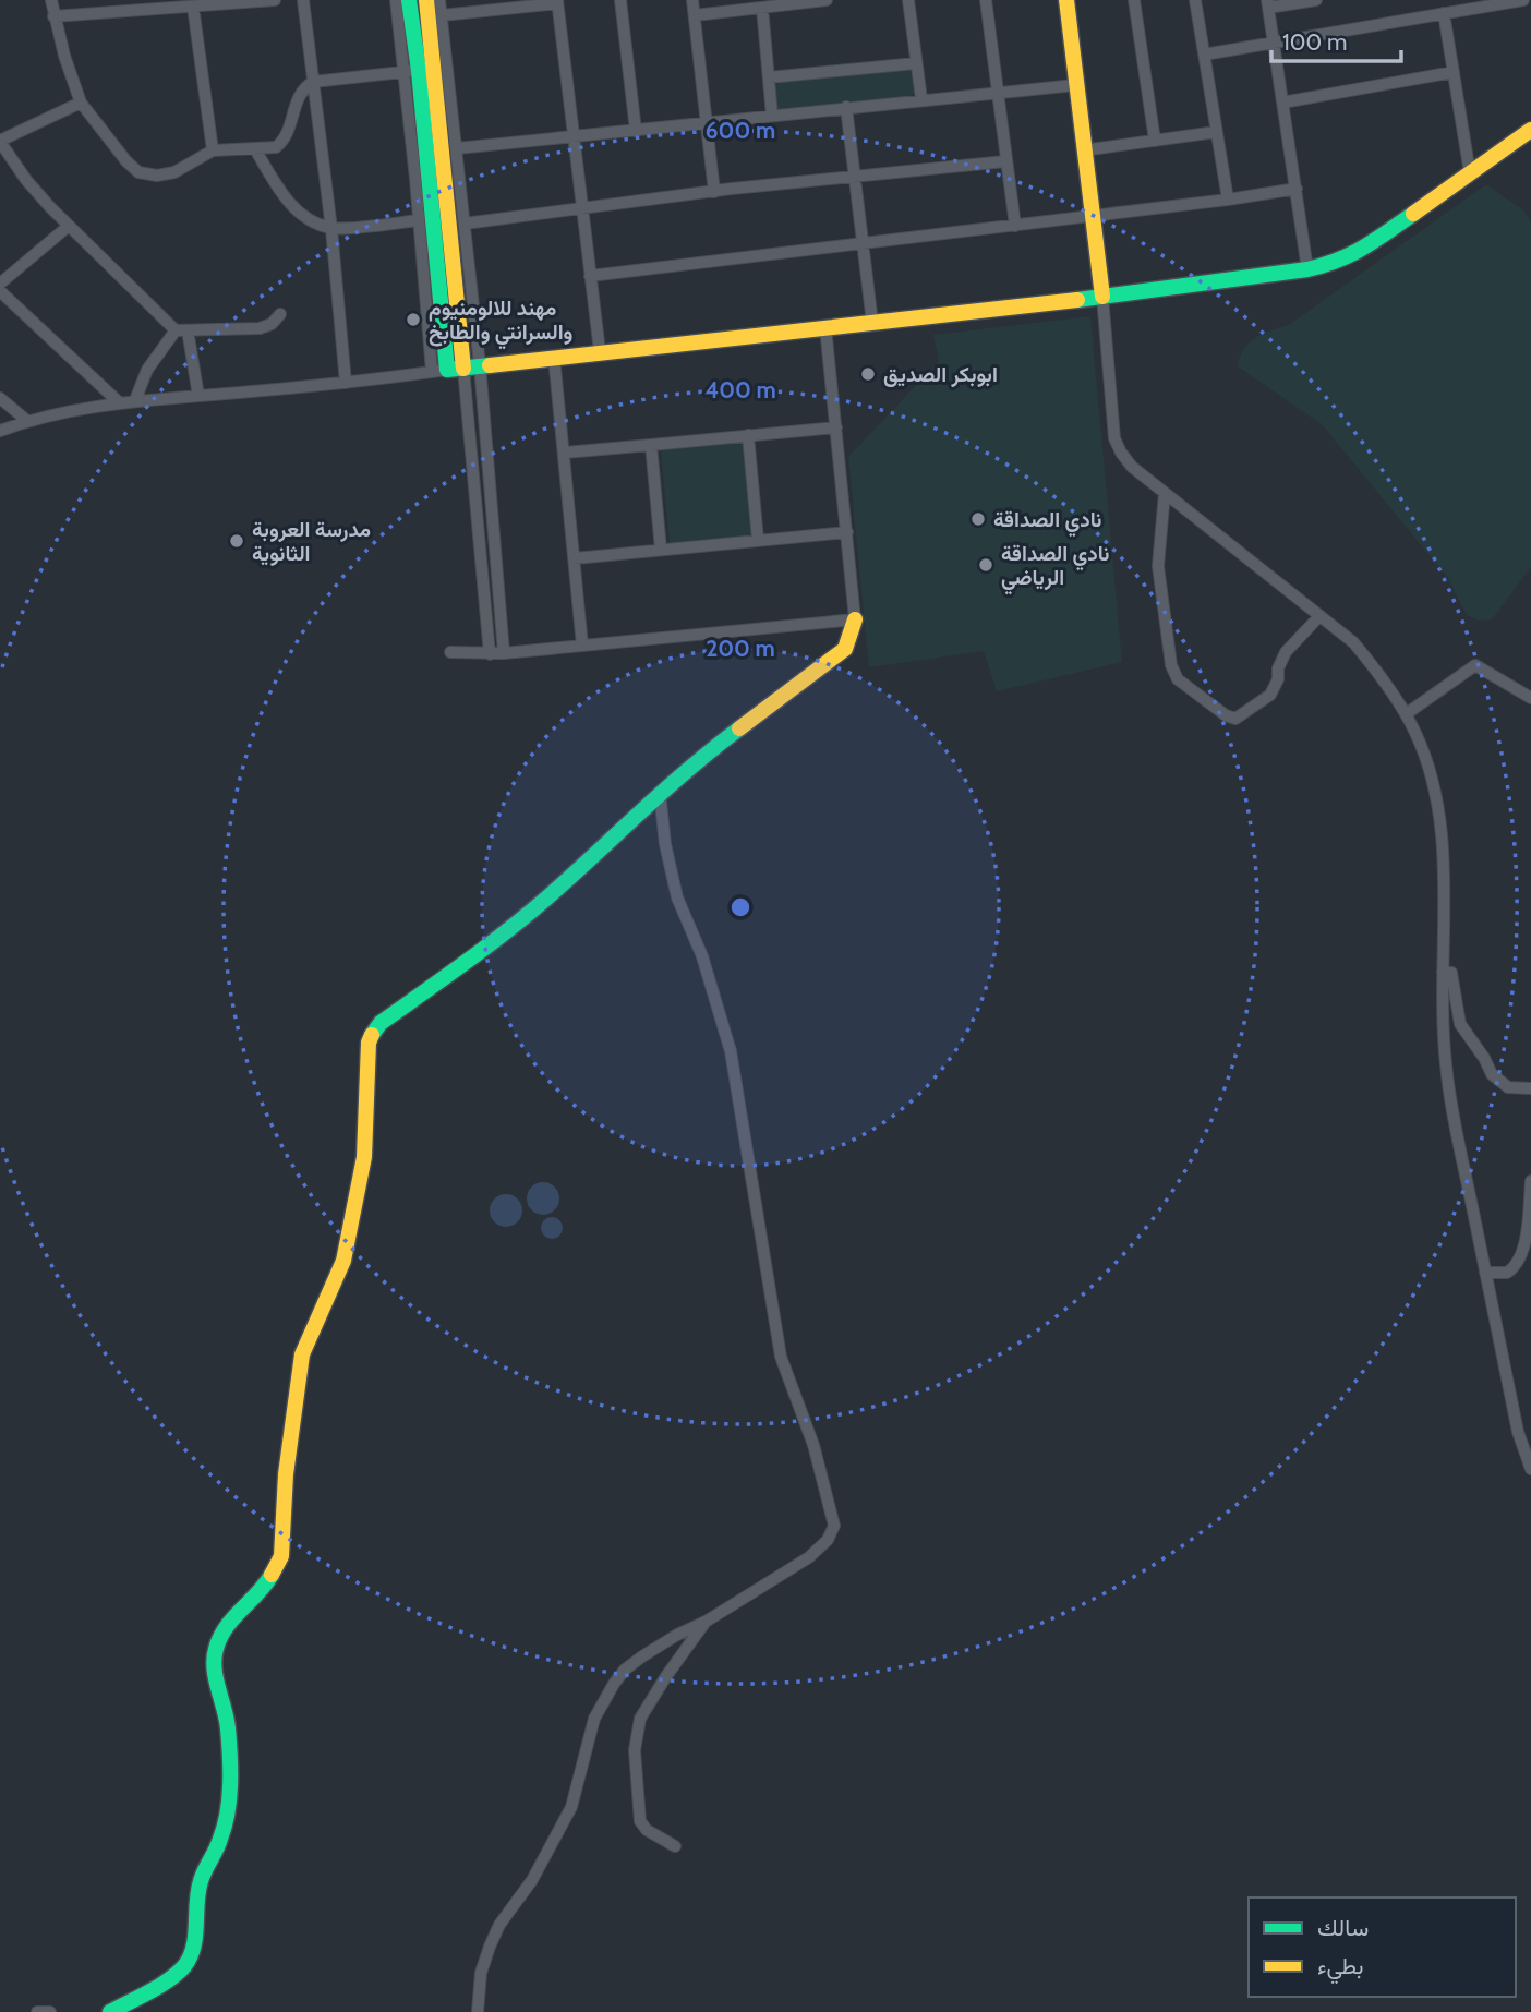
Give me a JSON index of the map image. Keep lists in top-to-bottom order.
{
  "places": [
    "مهند للالومنيوم والسرانتي والطابخ",
    "ابوبكر الصديق",
    "نادي الصداقة",
    "مدرسة العروبة الثانوية",
    "نادي الصداقة الرياضي"
  ],
  "legend": ["سالك", "بطيء"],
  "scale_bar": "100 m",
  "rings": ["600 m", "400 m", "200 m"]
}
